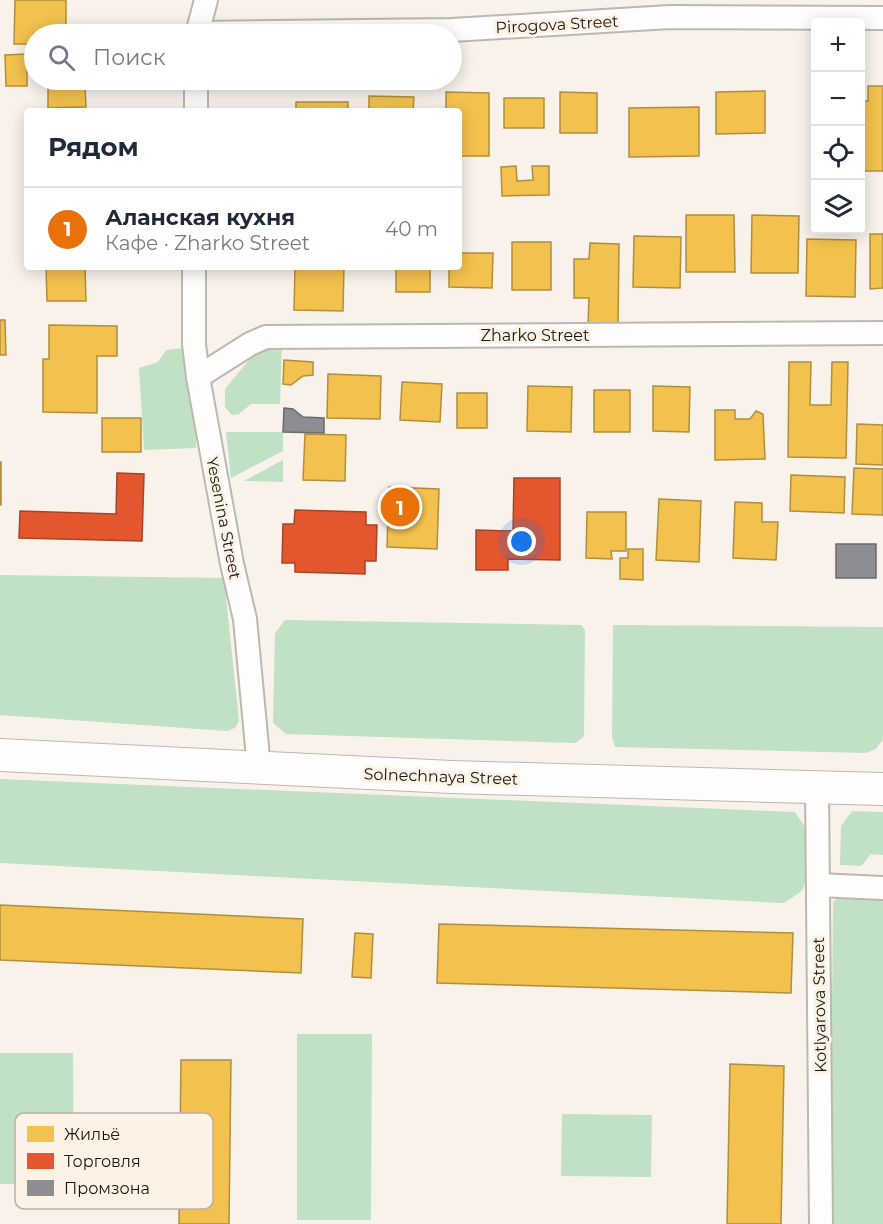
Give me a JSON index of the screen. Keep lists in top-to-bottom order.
{
  "streets": {
    "main road": ["Solnechnaya Street"],
    "street": [
      "Pirogova Street",
      "Zharko Street",
      "Yesenina Street",
      "Kotlyarova Street"
    ]
  },
  "crossings": [
    ["Zharko Street", "Yesenina Street"],
    ["Yesenina Street", "Solnechnaya Street"],
    ["Solnechnaya Street", "Kotlyarova Street"]
  ],
  "legend": ["Жильё", "Торговля", "Промзона"],
  "page": {
    "map_buttons": ["+", "−"],
    "search": "Поиск",
    "heading": "Рядом",
    "list": [
      {
        "mark": "1",
        "name": "Аланская кухня",
        "note": "Кафе · Zharko Street",
        "value": "40 m"
      }
    ],
    "pins": "1"
  }
}
